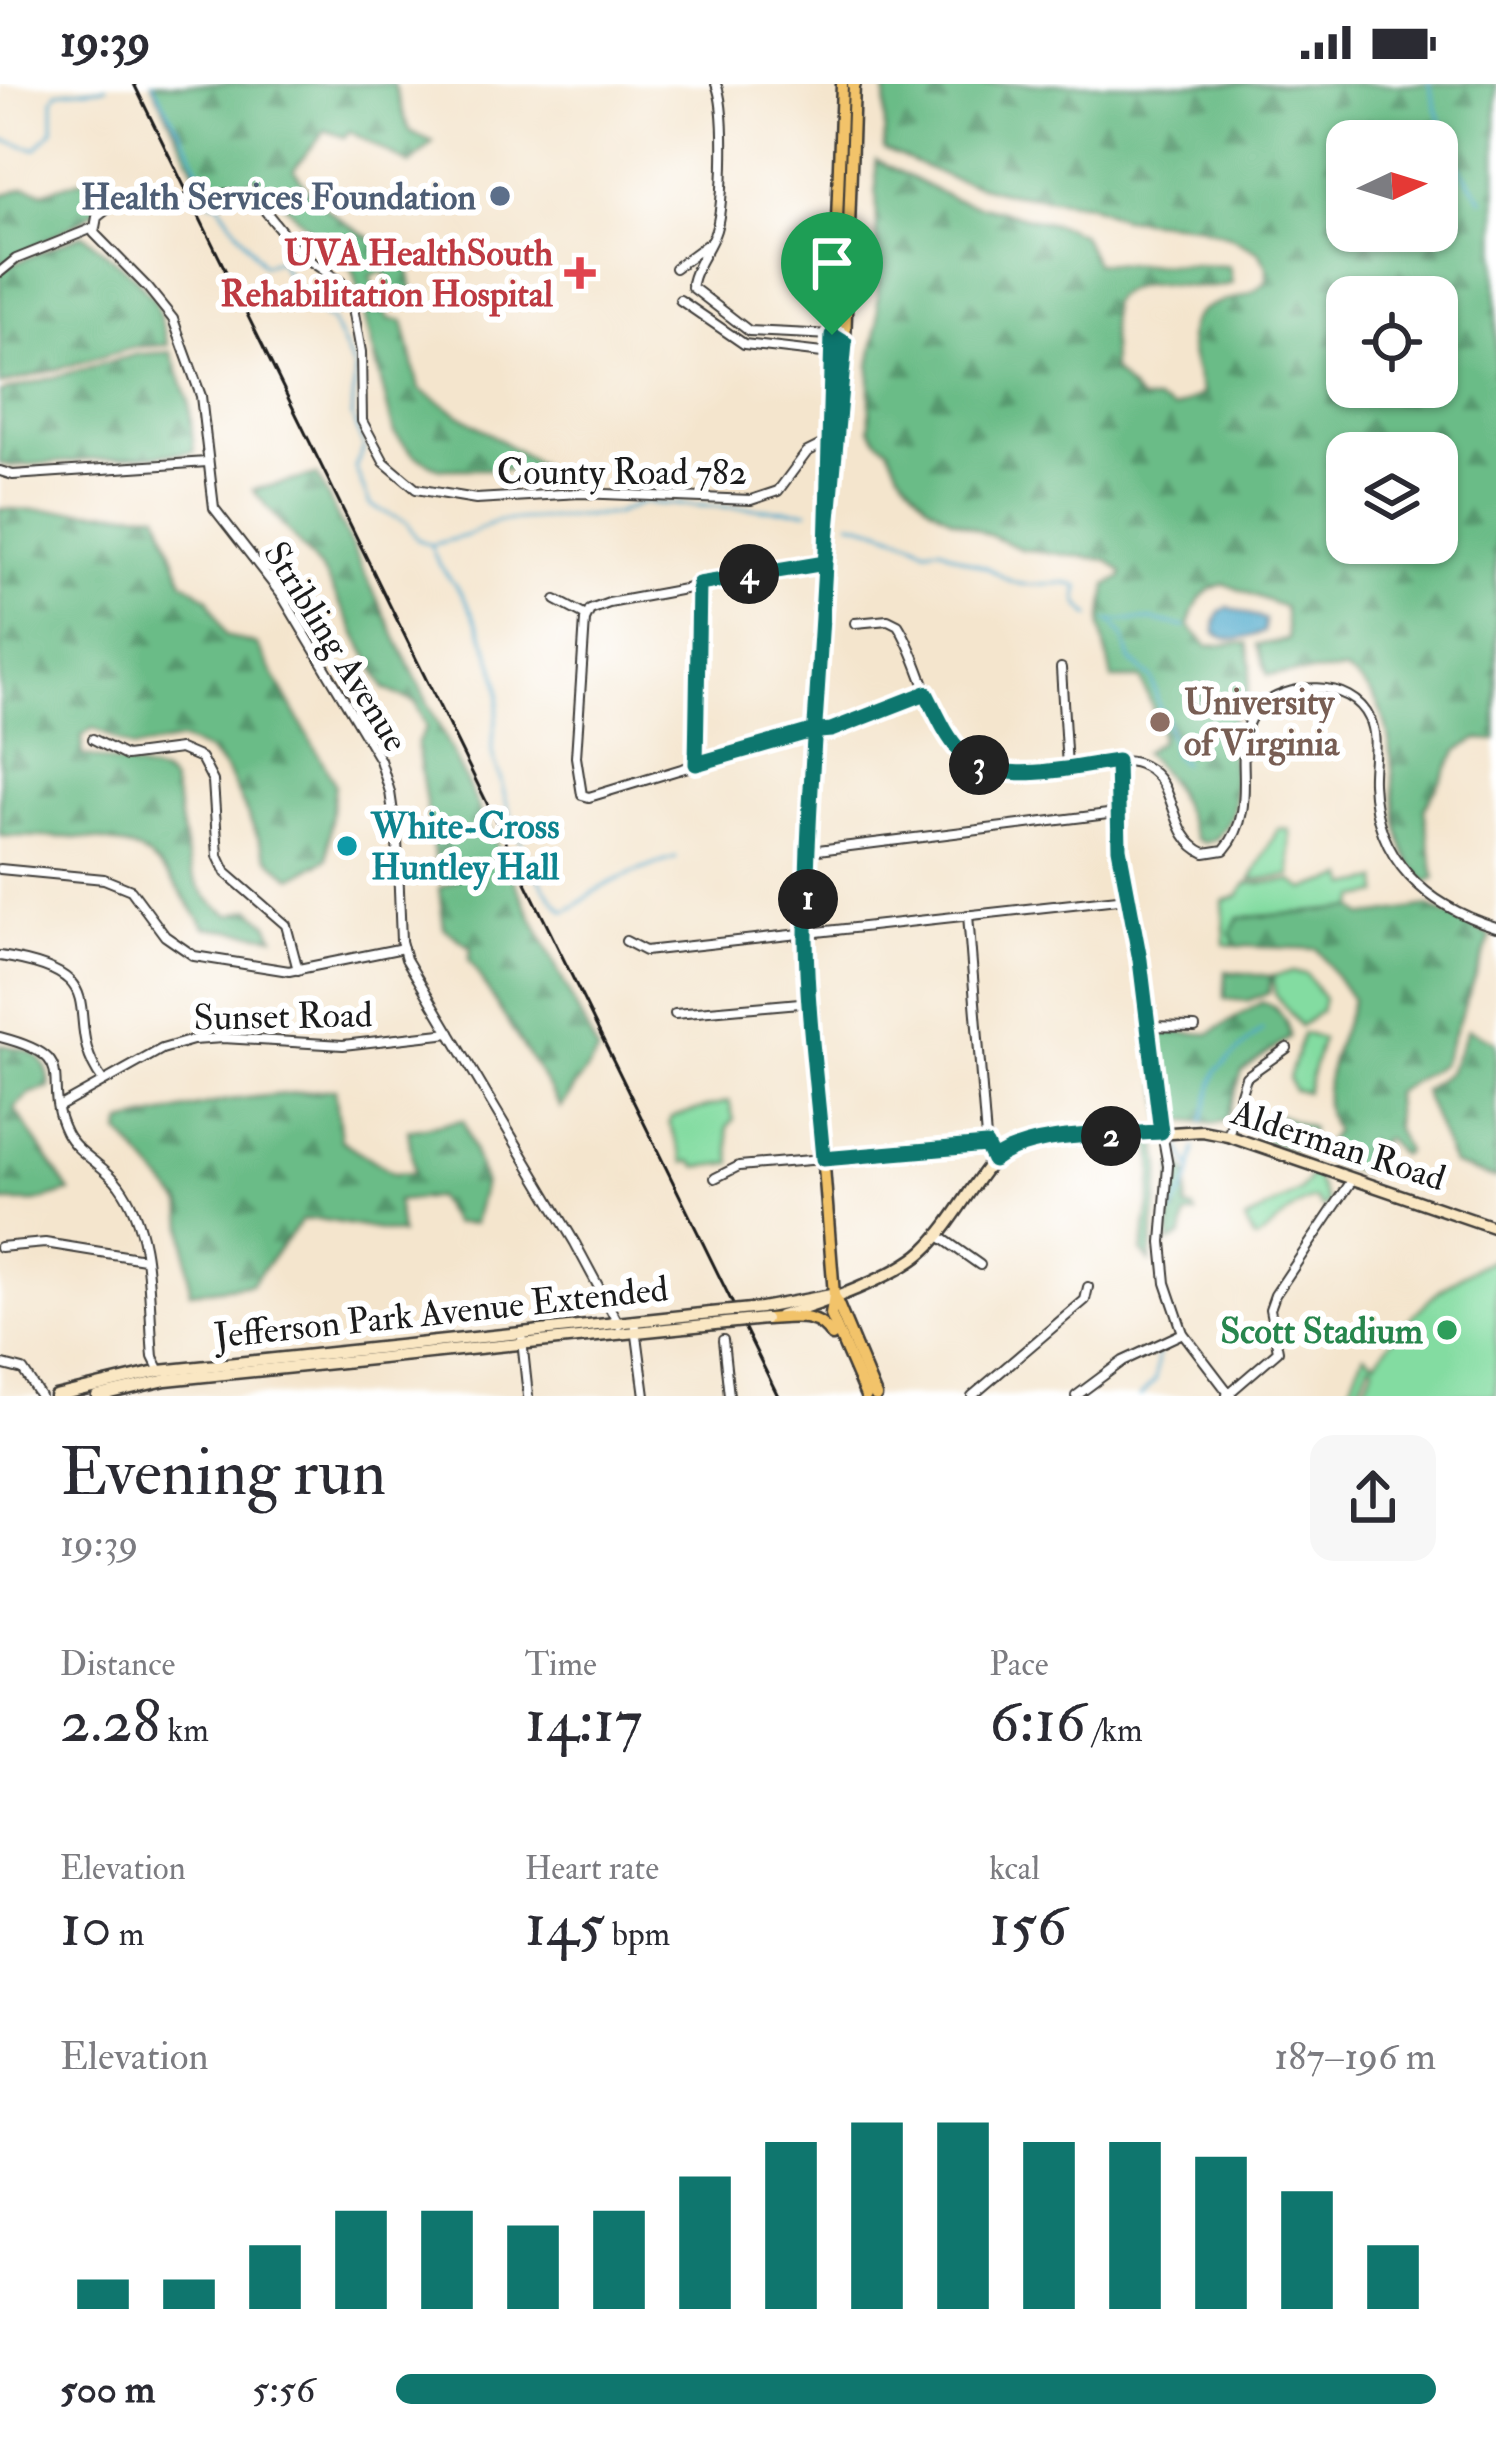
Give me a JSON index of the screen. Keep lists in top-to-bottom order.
{
  "streets": {
    "street": [
      "County Road 782",
      "Stribling Avenue",
      "Sunset Road",
      "Alderman Road",
      "Jefferson Park Avenue Extended"
    ]
  },
  "crossings": [
    ["Stribling Avenue", "Sunset Road"],
    ["Stribling Avenue", "Jefferson Park Avenue Extended"],
    ["Alderman Road", "Jefferson Park Avenue Extended"]
  ],
  "places": {
    "other": [
      "Health Services Foundation",
      "University of Virginia",
      "White-Cross Huntley Hall",
      "Scott Stadium"
    ],
    "health": ["UVA HealthSouth Rehabilitation Hospital"]
  },
  "north": "right",
  "page": {
    "status": "19:39",
    "pins": [
      "4",
      "3",
      "1",
      "2"
    ],
    "heading": ["Evening run", "19:39"],
    "stats": [
      ["Distance", "2.28 km"],
      ["Time", "14:17"],
      ["Pace", "6:16 /km"],
      ["Elevation", "10 m"],
      ["Heart rate", "145 bpm"],
      ["kcal", "156"]
    ],
    "chart": ["Elevation", "187–196 m"],
    "list": [
      {
        "name": "500 m",
        "note": "5:56"
      }
    ]
  }
}
